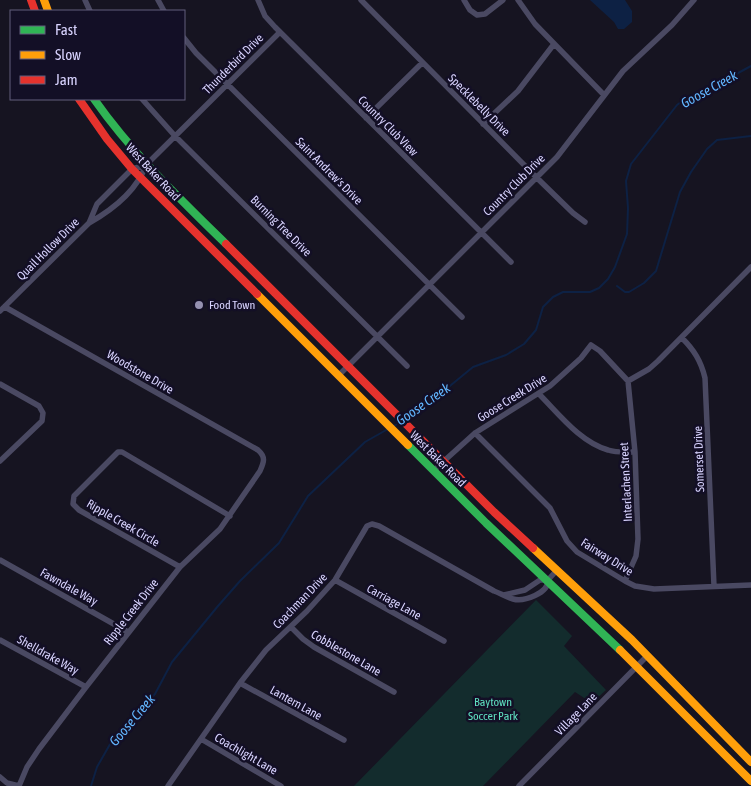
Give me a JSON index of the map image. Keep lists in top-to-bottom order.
{
  "streets": {
    "main road": ["West Baker Road"],
    "street": [
      "Thunderbird Drive",
      "Specklebelly Drive",
      "Country Club View",
      "Saint Andrew's Drive",
      "Country Club Drive",
      "Burning Tree Drive",
      "Quail Hollow Drive",
      "Woodstone Drive",
      "Goose Creek Drive",
      "Somerset Drive",
      "Interlachen Street",
      "Ripple Creek Circle",
      "Fairway Drive",
      "Fawndale Way",
      "Coachman Drive",
      "Carriage Lane",
      "Ripple Creek Drive",
      "Cobblestone Lane",
      "Shelldrake Way",
      "Lantern Lane",
      "Village Lane",
      "Coachlight Lane"
    ]
  },
  "crossings": [
    ["Thunderbird Drive", "Country Club View"],
    ["Thunderbird Drive", "Saint Andrew's Drive"],
    ["Thunderbird Drive", "West Baker Road"],
    ["Thunderbird Drive", "Burning Tree Drive"],
    ["Thunderbird Drive", "Quail Hollow Drive"],
    ["Specklebelly Drive", "Country Club Drive"],
    ["Country Club View", "Country Club Drive"],
    ["Saint Andrew's Drive", "Country Club Drive"],
    ["West Baker Road", "Country Club Drive"],
    ["West Baker Road", "Quail Hollow Drive"],
    ["West Baker Road", "Goose Creek Drive"],
    ["West Baker Road", "Coachman Drive"],
    ["West Baker Road", "Village Lane"],
    ["Country Club Drive", "Burning Tree Drive"],
    ["Quail Hollow Drive", "Woodstone Drive"],
    ["Woodstone Drive", "Ripple Creek Drive"],
    ["Goose Creek Drive", "Interlachen Street"],
    ["Goose Creek Drive", "Fairway Drive"],
    ["Somerset Drive", "Fairway Drive"],
    ["Interlachen Street", "Fairway Drive"],
    ["Ripple Creek Circle", "Ripple Creek Drive"],
    ["Fawndale Way", "Ripple Creek Drive"],
    ["Coachman Drive", "Carriage Lane"],
    ["Coachman Drive", "Cobblestone Lane"],
    ["Coachman Drive", "Lantern Lane"],
    ["Coachman Drive", "Coachlight Lane"],
    ["Ripple Creek Drive", "Shelldrake Way"]
  ],
  "water": ["Goose Creek"],
  "parks": ["Baytown Soccer Park"],
  "places": ["Food Town"],
  "legend": ["Fast", "Slow", "Jam"]
}
